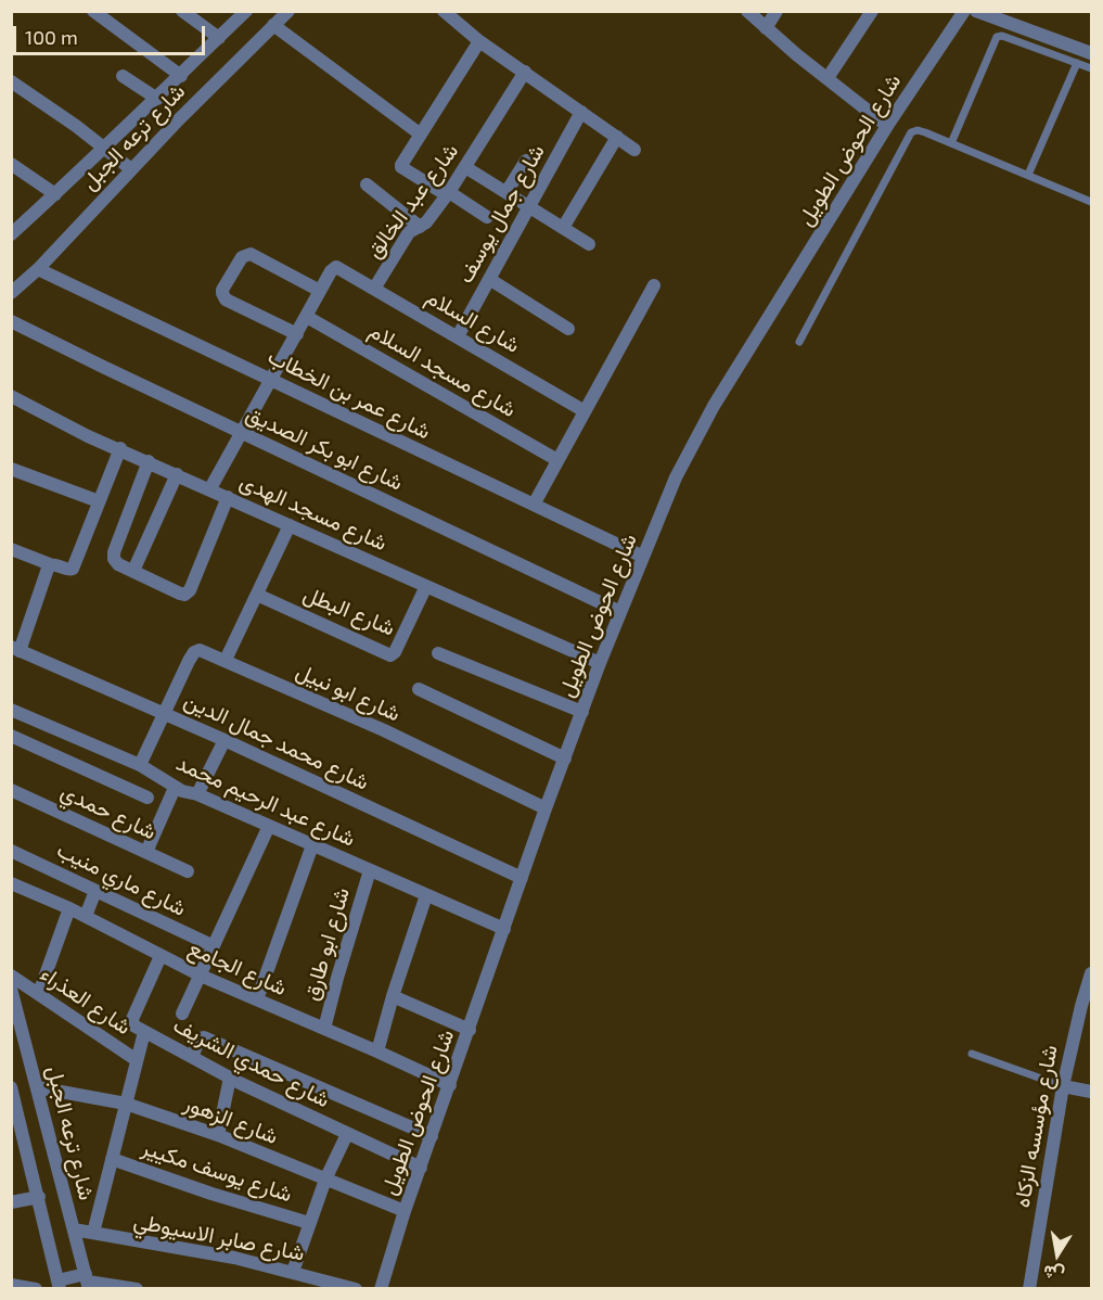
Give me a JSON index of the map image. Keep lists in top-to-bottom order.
{
  "streets": {
    "street": [
      "شارع ترعه الجبل",
      "شارع الحوض الطويل",
      "شارع عبد الخالق",
      "شارع جمال يوسف",
      "شارع السلام",
      "شارع مسجد السلام",
      "شارع عمر بن الخطاب",
      "شارع ابو بكر الصديق",
      "شارع مسجد الهدى",
      "شارع البطل",
      "شارع ابو نبيل",
      "شارع محمد جمال الدين",
      "شارع عبد الرحيم محمد",
      "شارع حمدي",
      "شارع ماري منيب",
      "شارع ابو طارق",
      "شارع الجامع",
      "شارع العذراء",
      "شارع حمدي الشريف",
      "شارع الزهور",
      "شارع مؤسسه الزكاه",
      "شارع يوسف مكيير",
      "شارع صابر الاسيوطي"
    ]
  },
  "crossings": [
    ["شارع ترعه الجبل", "شارع عمر بن الخطاب"],
    ["شارع ترعه الجبل", "شارع الزهور"],
    ["شارع ترعه الجبل", "شارع صابر الاسيوطي"],
    ["شارع الحوض الطويل", "شارع عمر بن الخطاب"],
    ["شارع الحوض الطويل", "شارع ابو بكر الصديق"],
    ["شارع الحوض الطويل", "شارع مسجد الهدى"],
    ["شارع الحوض الطويل", "شارع ابو نبيل"],
    ["شارع الحوض الطويل", "شارع محمد جمال الدين"],
    ["شارع الحوض الطويل", "شارع عبد الرحيم محمد"],
    ["شارع الحوض الطويل", "شارع الجامع"],
    ["شارع الحوض الطويل", "شارع حمدي الشريف"],
    ["شارع الحوض الطويل", "شارع الزهور"],
    ["شارع عبد الخالق", "شارع السلام"],
    ["شارع جمال يوسف", "شارع السلام"],
    ["شارع مسجد الهدى", "شارع البطل"],
    ["شارع ابو نبيل", "شارع محمد جمال الدين"],
    ["شارع عبد الرحيم محمد", "شارع ابو طارق"],
    ["شارع ابو طارق", "شارع الجامع"],
    ["شارع الجامع", "شارع حمدي الشريف"]
  ],
  "scale_bar": "100 m",
  "north": "bottom"
}
